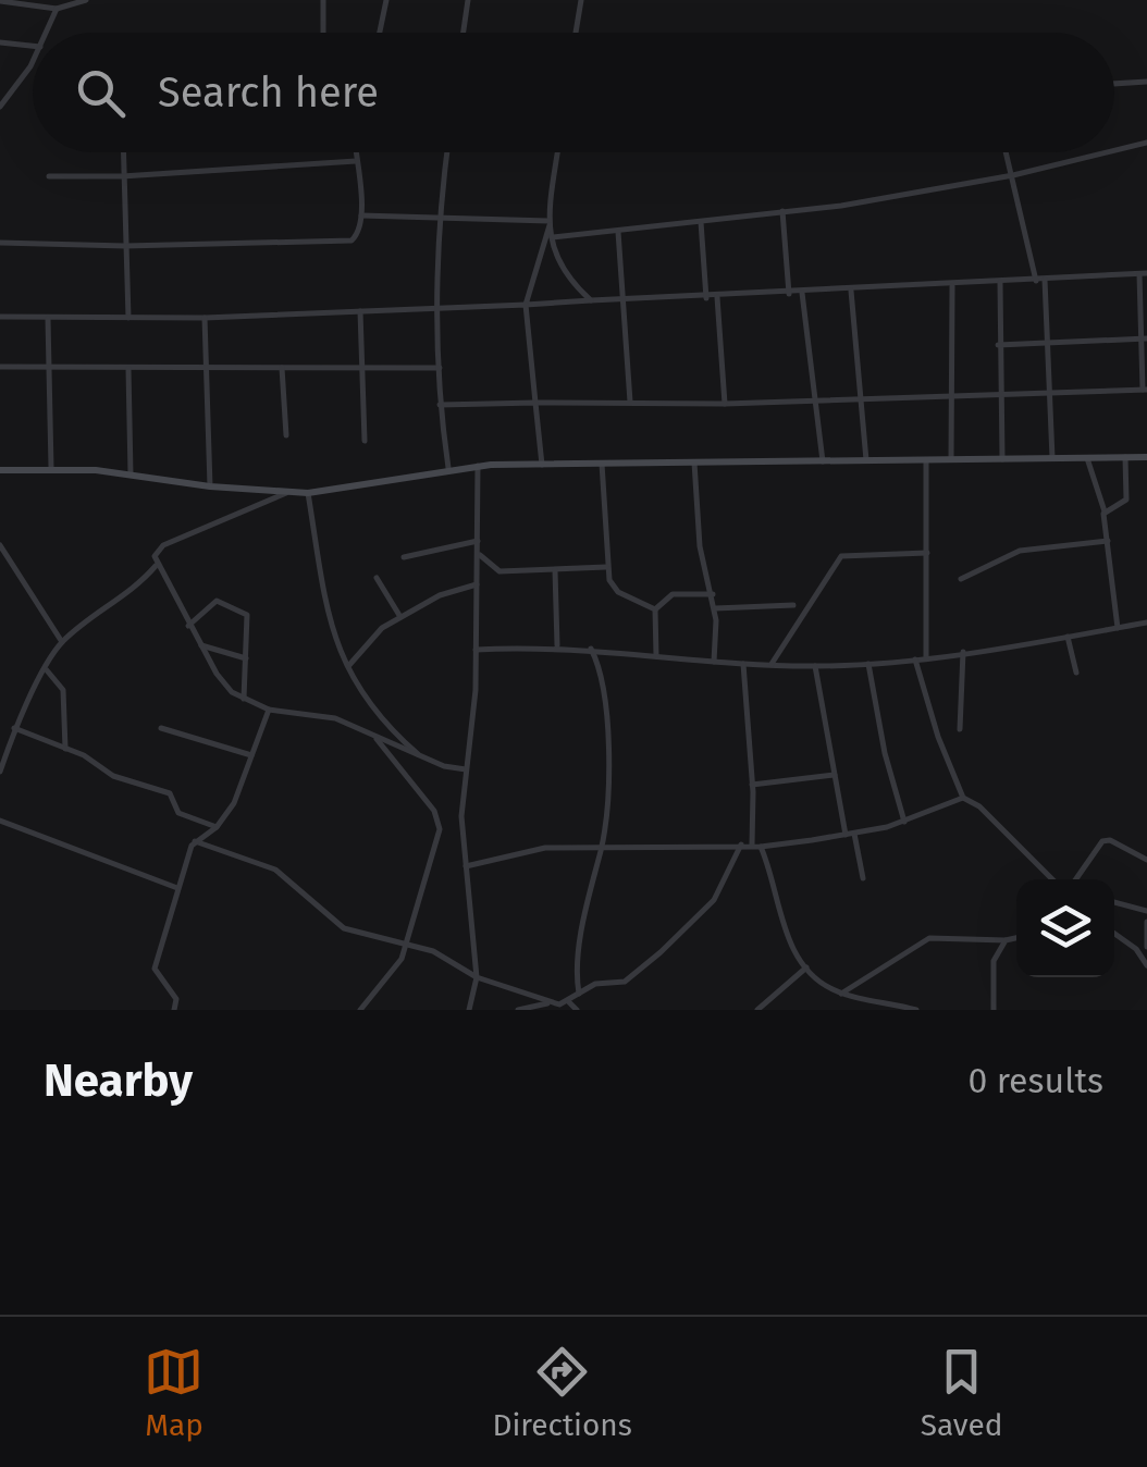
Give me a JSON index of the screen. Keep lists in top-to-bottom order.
{
  "page": {
    "search": "Search here",
    "heading": ["Nearby", "0 results"],
    "nav": ["Map", "Directions", "Saved"]
  }
}
